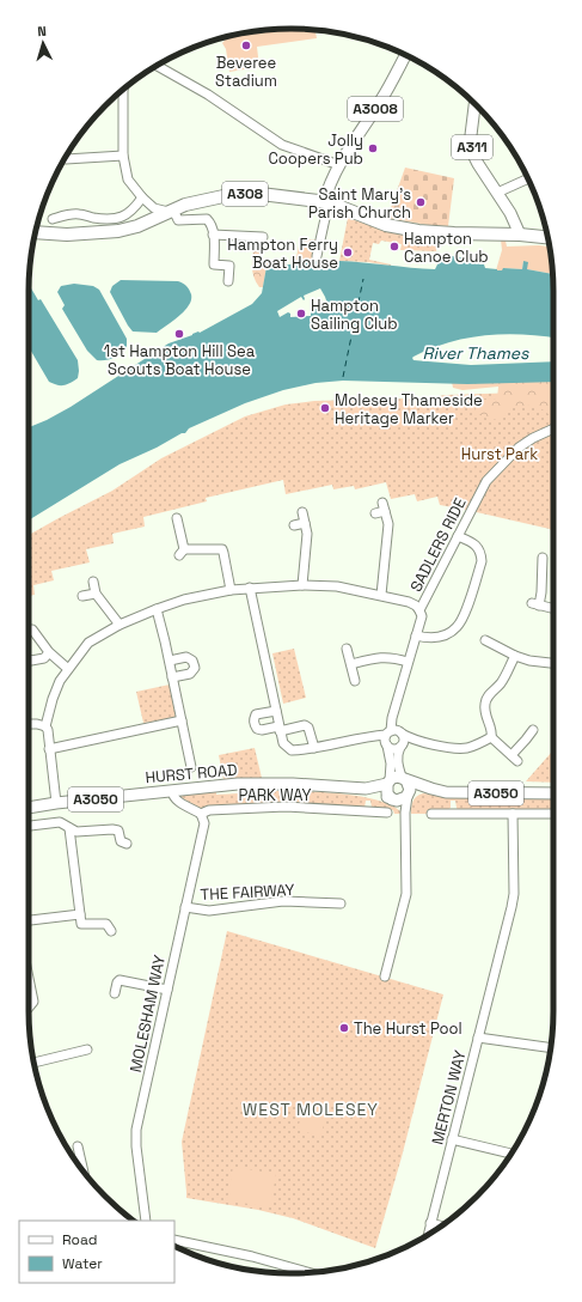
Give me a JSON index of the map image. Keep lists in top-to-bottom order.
{
  "streets": {
    "highway": ["A308"],
    "main road": [
      "A3008",
      "A311",
      "HURST ROAD",
      "A3050"
    ],
    "street": [
      "SADLERS RIDE",
      "PARK WAY",
      "THE FAIRWAY",
      "MOLESHAM WAY",
      "MERTON WAY"
    ]
  },
  "crossings": [
    ["A3008", "A308"],
    ["A311", "A308"],
    ["SADLERS RIDE", "HURST ROAD"],
    ["SADLERS RIDE", "A3050"],
    ["HURST ROAD", "A3050"],
    ["PARK WAY", "MOLESHAM WAY"],
    ["THE FAIRWAY", "MOLESHAM WAY"]
  ],
  "districts": ["WEST MOLESEY"],
  "water": ["River Thames"],
  "parks": ["Hurst Park"],
  "places": [
    "Beveree Stadium",
    "Jolly Coopers Pub",
    "Saint Mary's Parish Church",
    "Hampton Canoe Club",
    "Hampton Ferry Boat House",
    "Hampton Sailing Club",
    "1st Hampton Hill Sea Scouts Boat House",
    "Molesey Thameside Heritage Marker",
    "The Hurst Pool"
  ],
  "legend": ["Road", "Water"],
  "north": "top"
}
